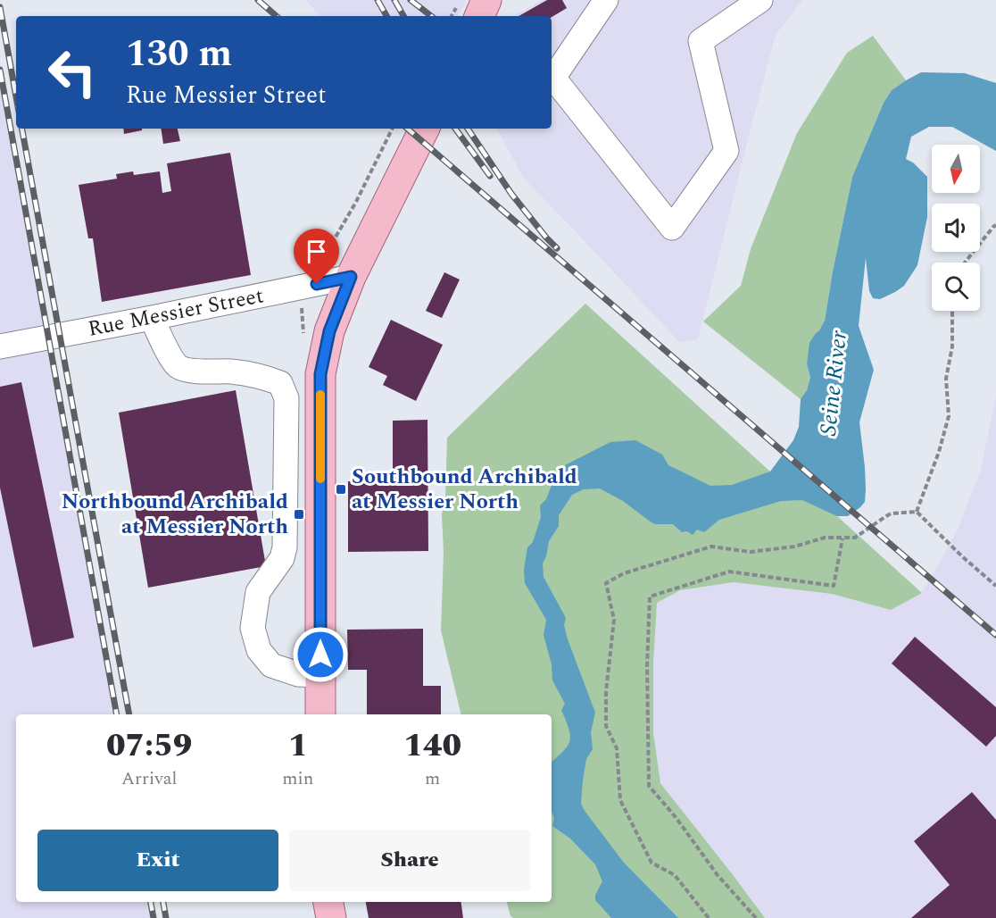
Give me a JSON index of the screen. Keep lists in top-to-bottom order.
{
  "streets": {
    "street": ["Rue Messier Street"]
  },
  "water": ["Seine River"],
  "places": {
    "transit": ["Southbound Archibald at Messier North", "Northbound Archibald at Messier North"]
  },
  "north": "bottom",
  "page": {
    "turn": ["130 m", "Rue Messier Street"],
    "eta": [
      "07:59",
      "Arrival",
      "1",
      "min",
      "140",
      "m"
    ],
    "buttons": ["Exit", "Share"]
  }
}
